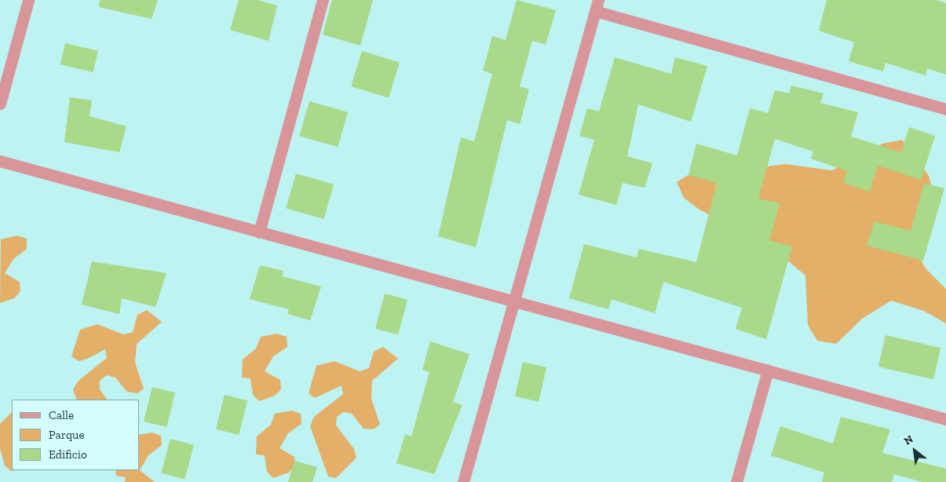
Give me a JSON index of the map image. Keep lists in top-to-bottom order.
{
  "legend": ["Calle", "Parque", "Edificio"],
  "north": "top left"
}
